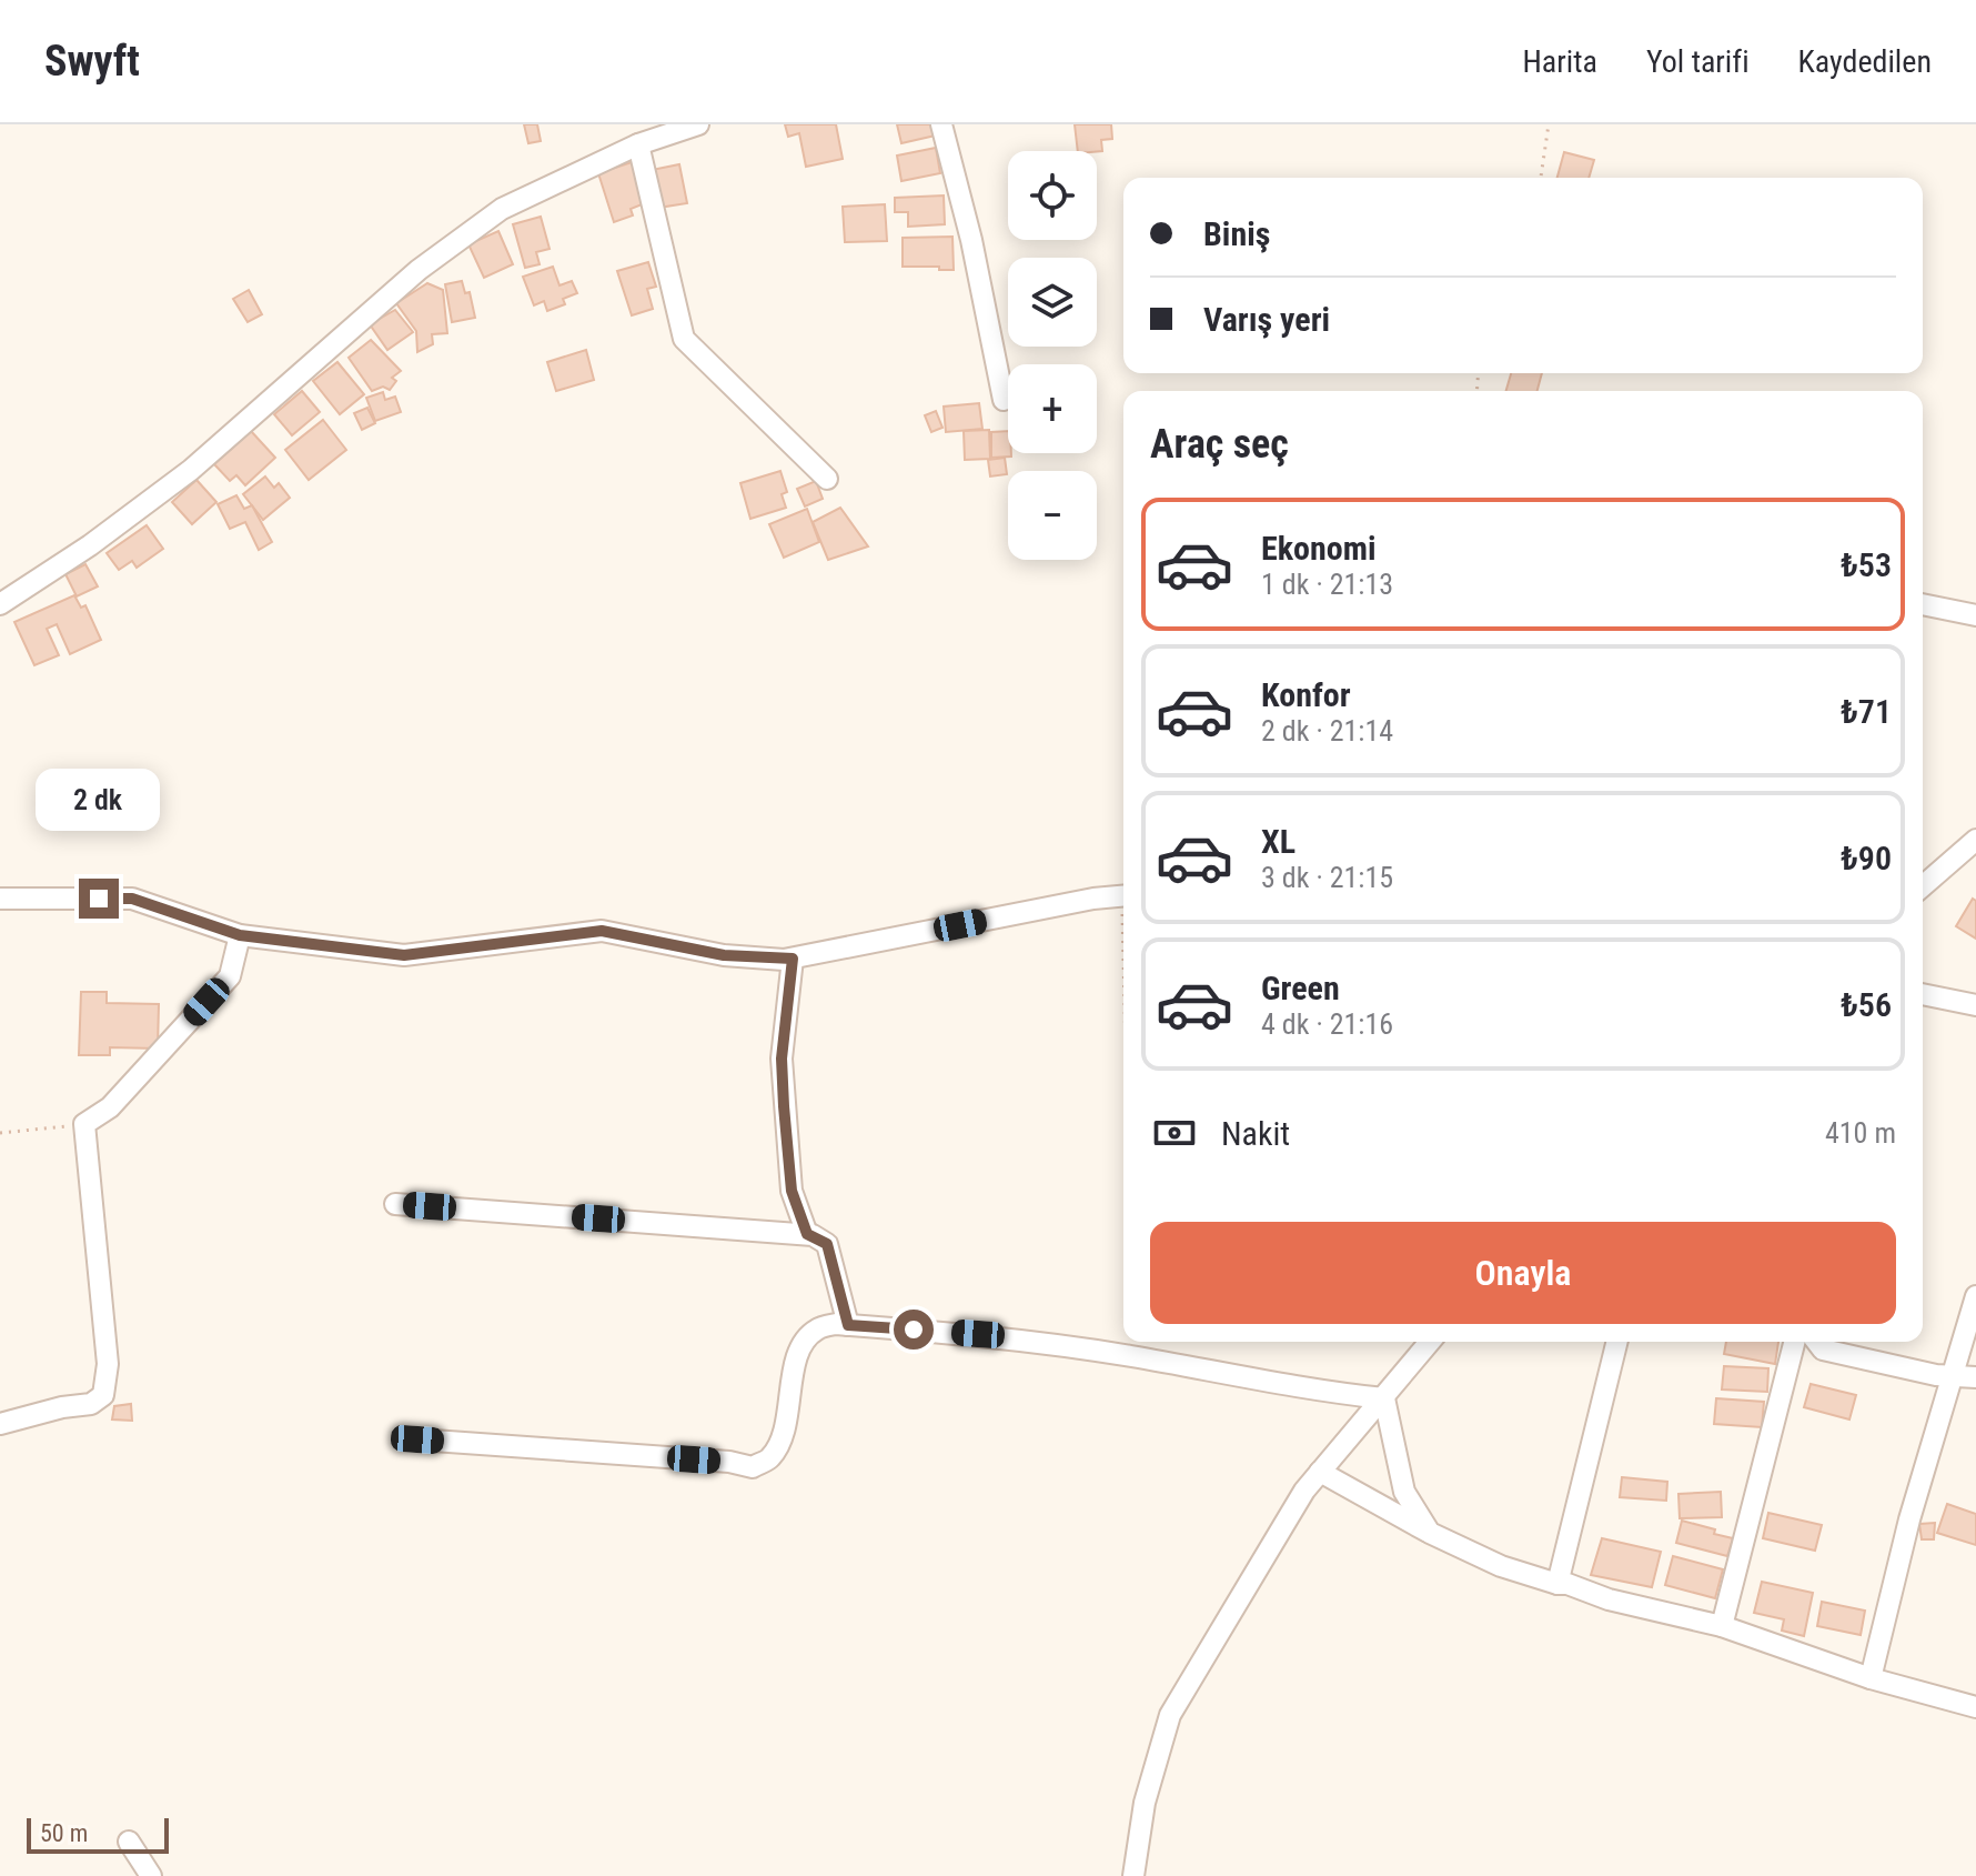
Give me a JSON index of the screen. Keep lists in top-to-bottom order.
{
  "scale_bar": "50 m",
  "page": {
    "header": "Swyft",
    "nav": ["Harita", "Yol tarifi", "Kaydedilen"],
    "map_buttons": ["+", "−"],
    "banner": ["Biniş", "Varış yeri"],
    "heading": "Araç seç",
    "list": [
      {
        "name": "Ekonomi",
        "note": "1 dk · 21:13",
        "value": "₺53"
      },
      {
        "name": "Konfor",
        "note": "2 dk · 21:14",
        "value": "₺71"
      },
      {
        "name": "XL",
        "note": "3 dk · 21:15",
        "value": "₺90"
      },
      {
        "name": "Green",
        "note": "4 dk · 21:16",
        "value": "₺56"
      }
    ],
    "bubble": "2 dk",
    "pay": ["Nakit", "410 m"],
    "buttons": "Onayla",
    "scale": "50 m"
  }
}
